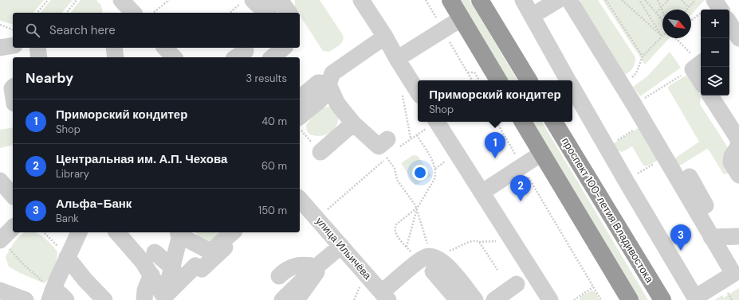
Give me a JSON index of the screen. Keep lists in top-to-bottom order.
{
  "streets": {
    "highway": ["проспект 100-летия Владивостока"],
    "street": ["улица Ильичёва"]
  },
  "north": "bottom right",
  "page": {
    "map_buttons": ["+", "−"],
    "search": "Search here",
    "heading": ["Nearby", "3 results"],
    "popup": ["Приморский кондитер", "Shop"],
    "list": [
      {
        "mark": "1",
        "name": "Приморский кондитер",
        "note": "Shop",
        "value": "40 m"
      },
      {
        "mark": "2",
        "name": "Центральная им. А.П. Чехова",
        "note": "Library",
        "value": "60 m"
      },
      {
        "mark": "3",
        "name": "Альфа-Банк",
        "note": "Bank",
        "value": "150 m"
      }
    ],
    "pins": ["1", "2", "3"]
  }
}
